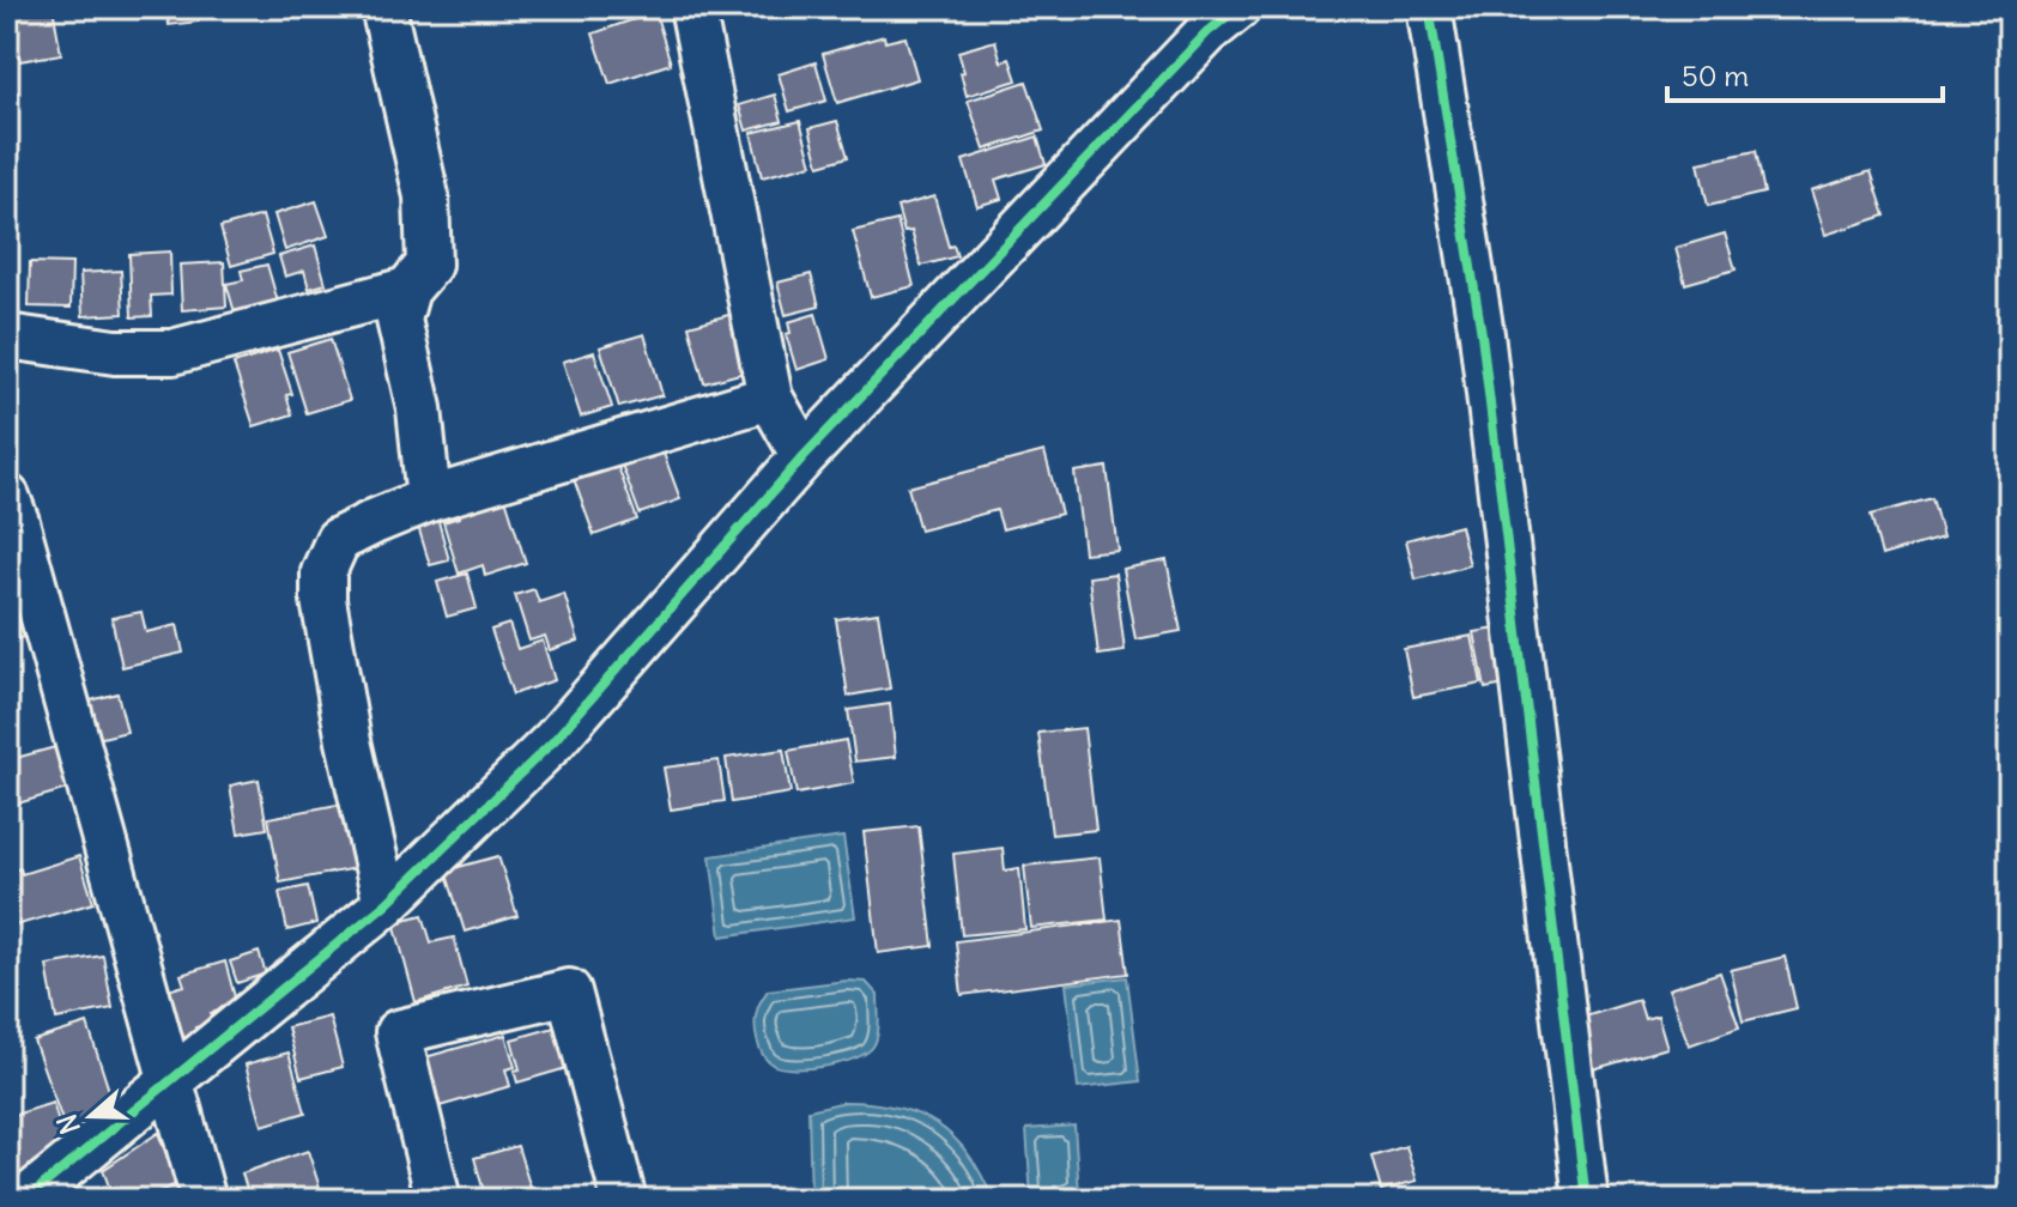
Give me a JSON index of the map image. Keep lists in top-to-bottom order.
{
  "scale_bar": "50 m",
  "north": "left"
}
